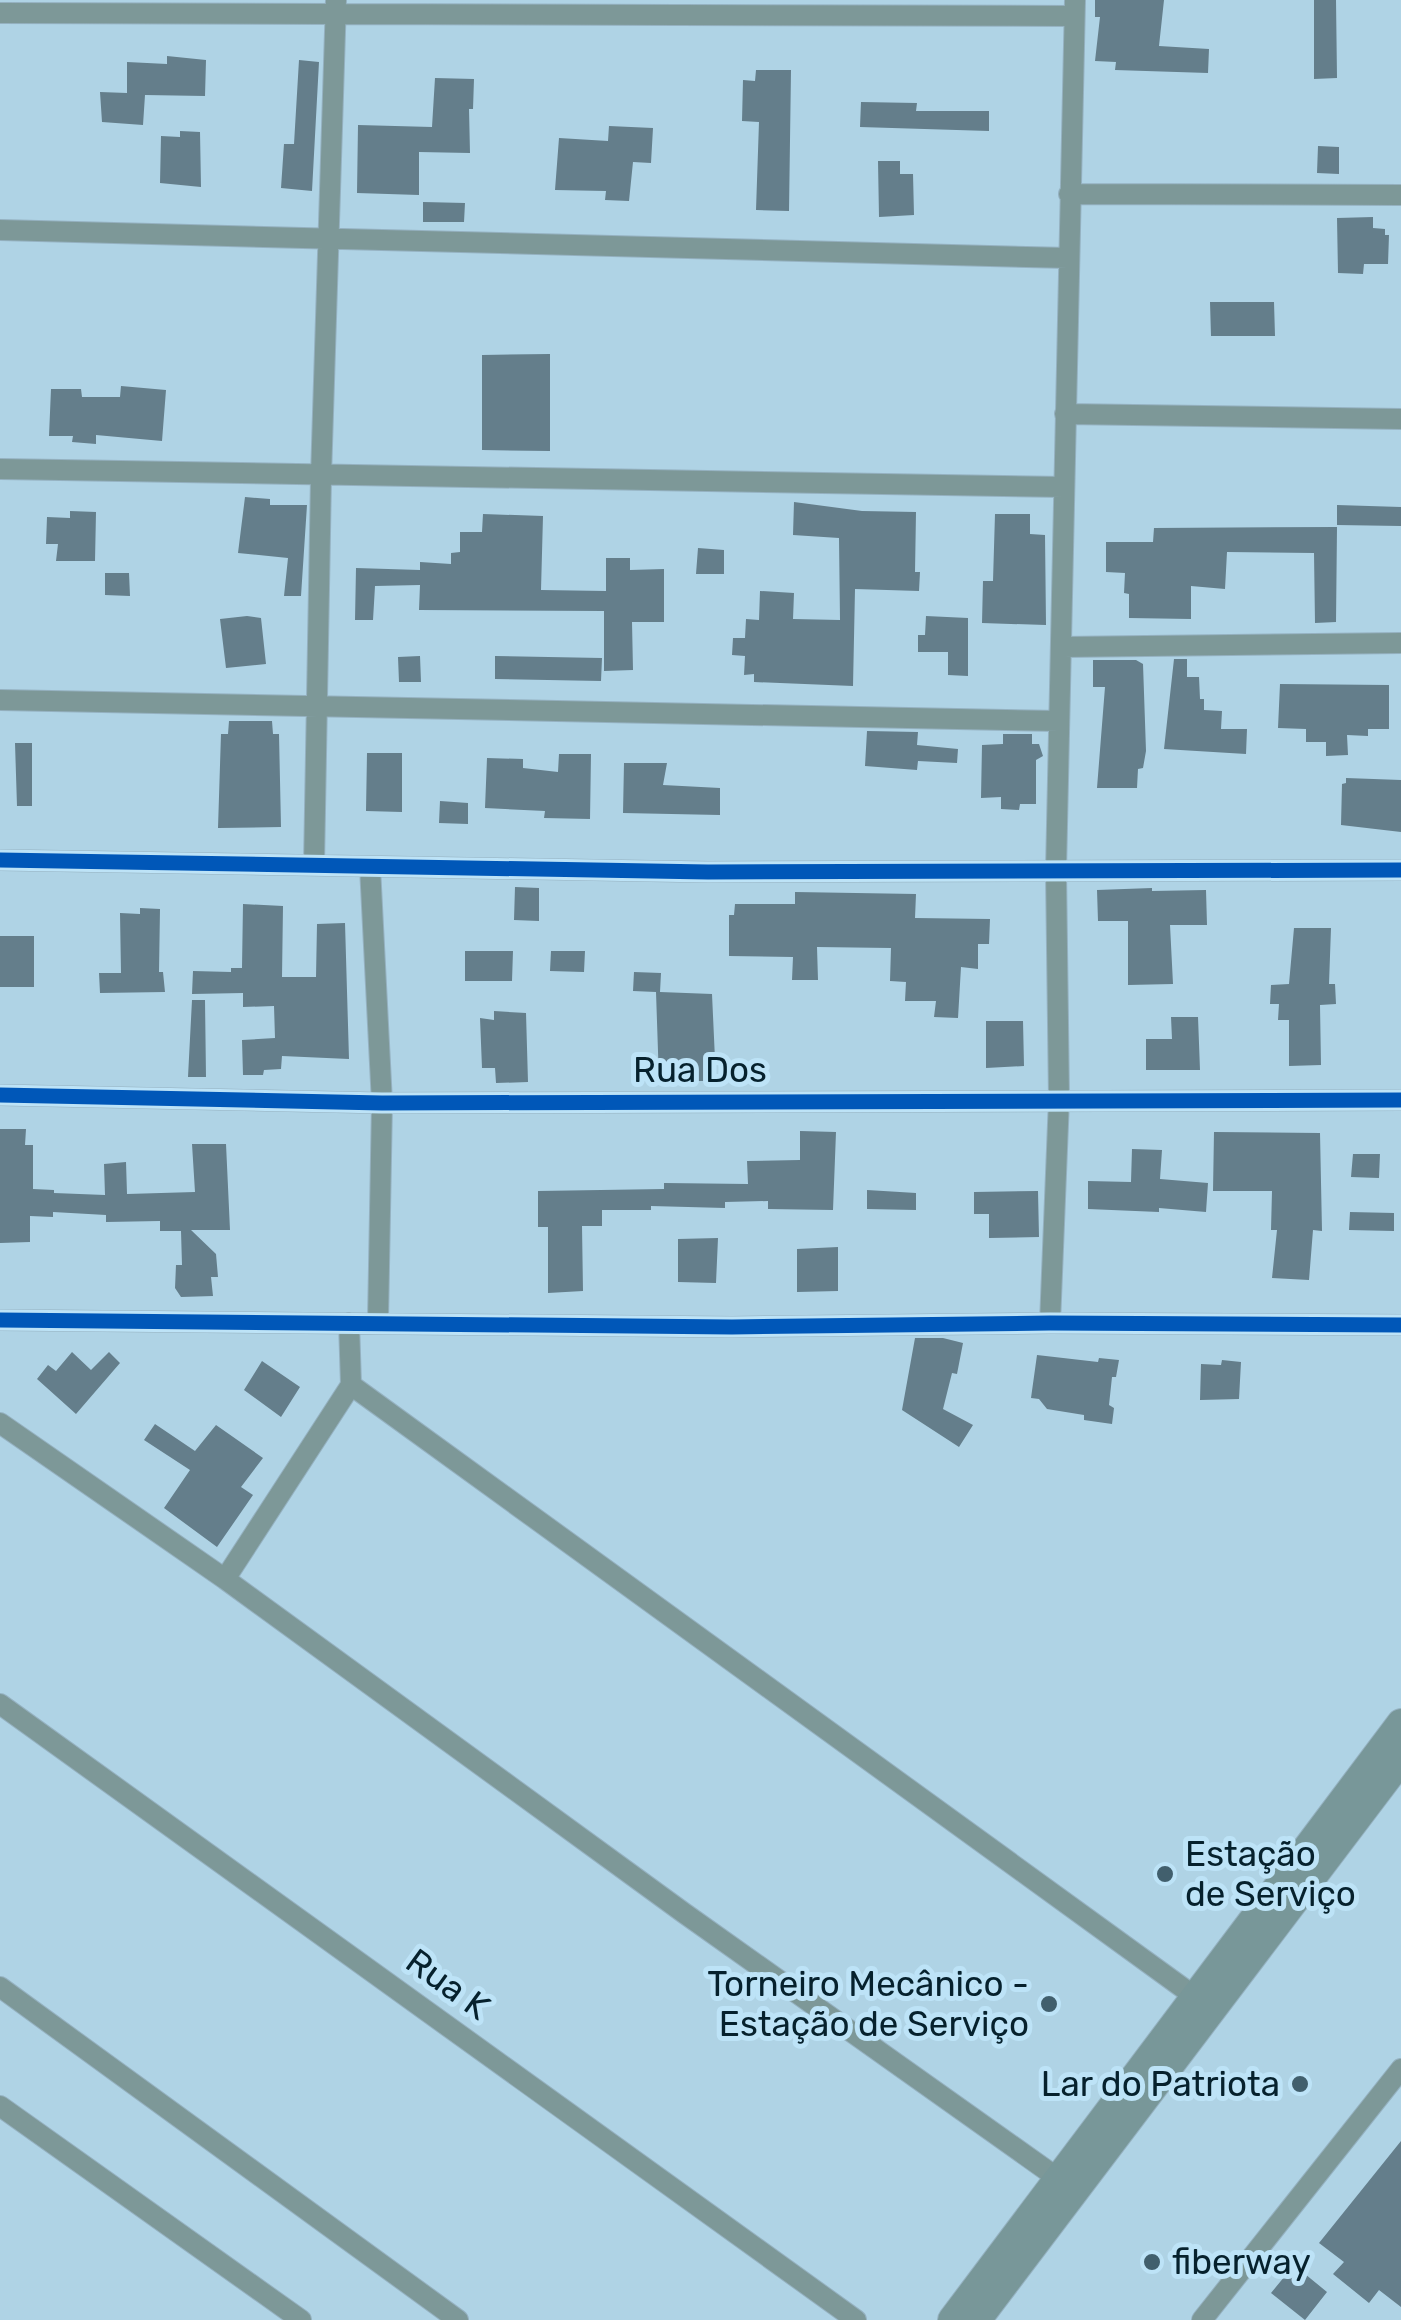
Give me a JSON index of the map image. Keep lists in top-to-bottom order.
{
  "streets": {
    "street": ["Rua Dos", "Rua K"]
  },
  "places": [
    "Estação de Serviço",
    "Torneiro Mecânico - Estação de Serviço",
    "Lar do Patriota",
    "fiberway"
  ]
}
